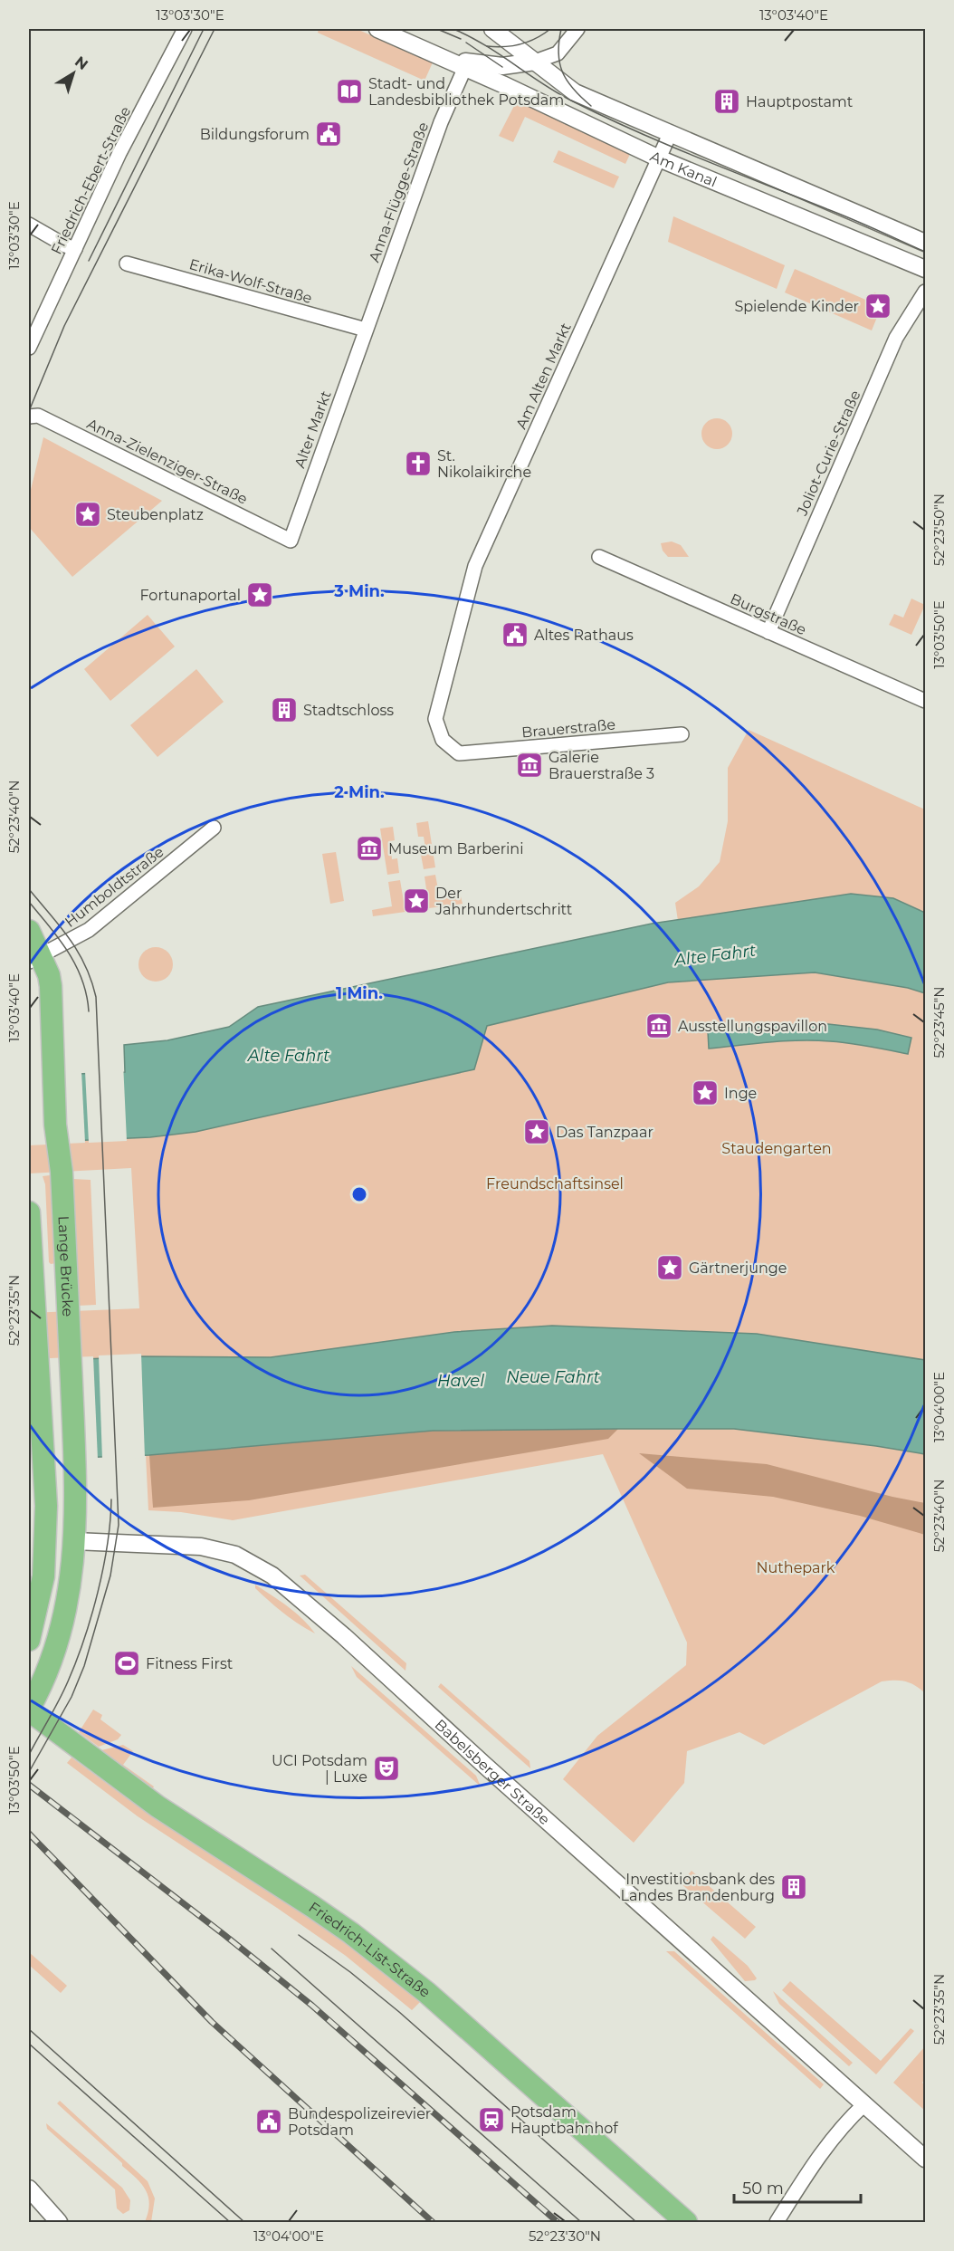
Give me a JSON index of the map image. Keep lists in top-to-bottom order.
{
  "streets": {
    "main road": ["Lange Brücke", "Friedrich-List-Straße"],
    "street": [
      "Am Kanal",
      "Friedrich-Ebert-Straße",
      "Anna-Flügge-Straße",
      "Erika-Wolf-Straße",
      "Am Alten Markt",
      "Alter Markt",
      "Joliot-Curie-Straße",
      "Anna-Zielenziger-Straße",
      "Burgstraße",
      "Brauerstraße",
      "Humboldtstraße",
      "Babelsberger Straße"
    ]
  },
  "crossings": [
    ["Am Kanal", "Anna-Flügge-Straße"],
    ["Am Kanal", "Am Alten Markt"],
    ["Anna-Flügge-Straße", "Erika-Wolf-Straße"],
    ["Anna-Flügge-Straße", "Alter Markt"],
    ["Erika-Wolf-Straße", "Alter Markt"],
    ["Am Alten Markt", "Brauerstraße"],
    ["Alter Markt", "Anna-Zielenziger-Straße"],
    ["Joliot-Curie-Straße", "Burgstraße"],
    ["Humboldtstraße", "Lange Brücke"],
    ["Lange Brücke", "Babelsberger Straße"],
    ["Lange Brücke", "Friedrich-List-Straße"]
  ],
  "water": ["Alte Fahrt", "Neue Fahrt", "Havel"],
  "parks": ["Staudengarten", "Freundschaftsinsel", "Nuthepark"],
  "places": {
    "library": ["Stadt- und Landesbibliothek Potsdam"],
    "building": ["Hauptpostamt", "Stadtschloss", "Investitionsbank des Landes Brandenburg"],
    "public building": ["Bildungsforum", "Altes Rathaus", "Bundespolizeirevier Potsdam"],
    "place": [
      "Spielende Kinder",
      "Steubenplatz",
      "Fortunaportal",
      "Der Jahrhundertschritt",
      "Inge",
      "Das Tanzpaar",
      "Gärtnerjunge"
    ],
    "church": ["St. Nikolaikirche"],
    "museum": ["Galerie Brauerstraße 3", "Museum Barberini", "Ausstellungspavillon"],
    "sports": ["Fitness First"],
    "theatre": ["UCI Potsdam | Luxe"],
    "station": ["Potsdam Hauptbahnhof"]
  },
  "scale_bar": "50 m",
  "north": "top right",
  "coordinates": [
    "13°03'30\"E",
    "13°03'40\"E",
    "52°23'50\"N",
    "13°03'50\"E",
    "52°23'40\"N",
    "52°23'45\"N",
    "52°23'35\"N",
    "13°04'00\"E",
    "52°23'30\"N"
  ],
  "rings": ["3 Min.", "2 Min.", "1 Min."]
}
